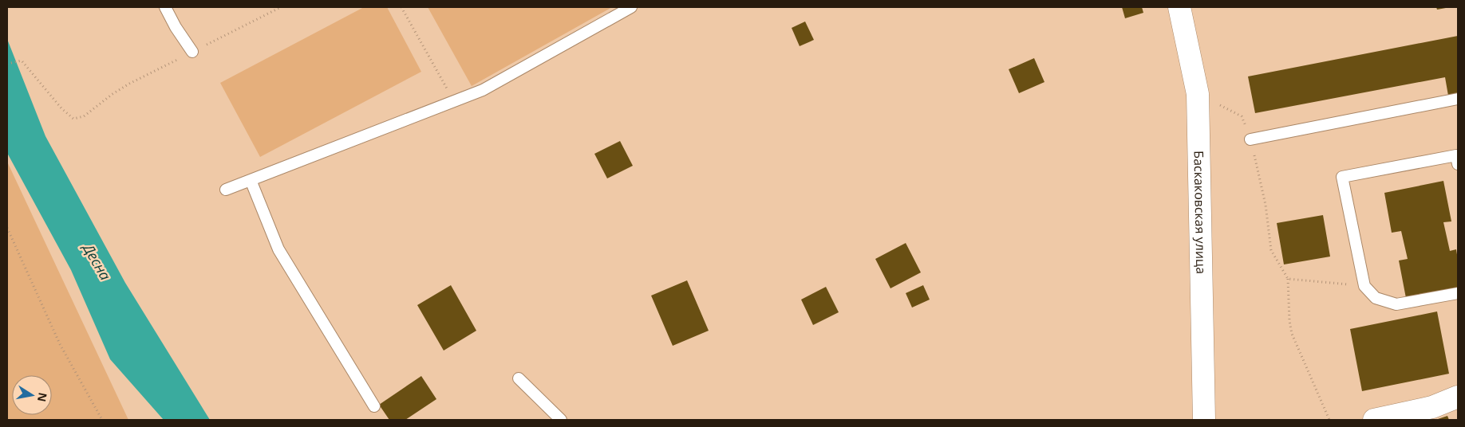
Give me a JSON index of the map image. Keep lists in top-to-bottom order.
{
  "streets": {
    "street": ["Баскаковская улица"]
  },
  "water": ["Десна"],
  "north": "right"
}
